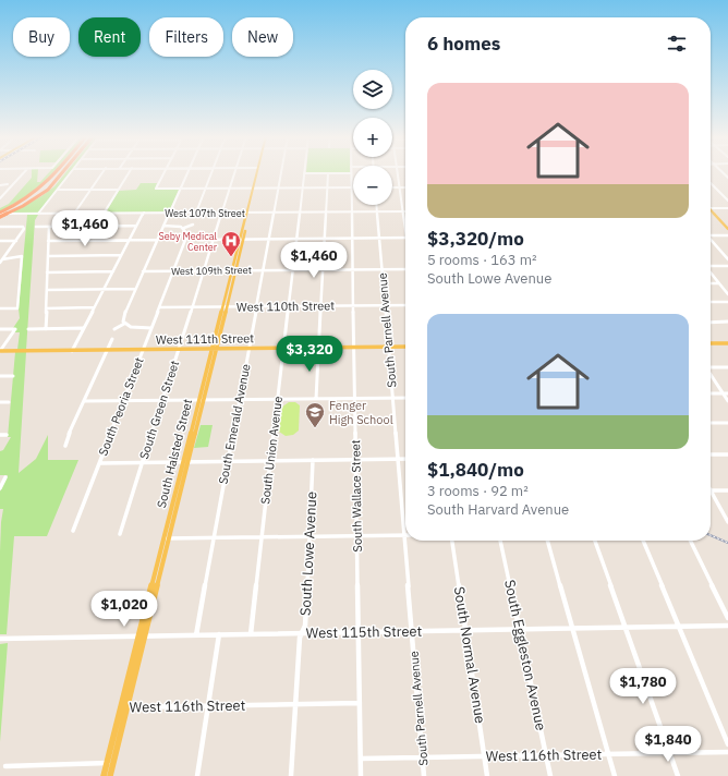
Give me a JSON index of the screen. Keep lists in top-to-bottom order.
{
  "streets": {
    "main road": ["West 111th Street", "South Halsted Street"],
    "street": [
      "West 107th Street",
      "West 109th Street",
      "West 110th Street",
      "South Parnell Avenue",
      "South Peoria Street",
      "South Green Street",
      "South Emerald Avenue",
      "South Union Avenue",
      "South Wallace Street",
      "South Lowe Avenue",
      "West 115th Street",
      "South Normal Avenue",
      "South Eggleston Avenue",
      "West 116th Street"
    ]
  },
  "crossings": [
    ["West 107th Street", "South Parnell Avenue"],
    ["West 107th Street", "South Green Street"],
    ["West 107th Street", "South Emerald Avenue"],
    ["West 107th Street", "South Union Avenue"],
    ["West 107th Street", "South Halsted Street"],
    ["West 107th Street", "South Wallace Street"],
    ["West 109th Street", "South Parnell Avenue"],
    ["West 109th Street", "South Peoria Street"],
    ["West 109th Street", "South Green Street"],
    ["West 109th Street", "South Emerald Avenue"],
    ["West 109th Street", "South Union Avenue"],
    ["West 109th Street", "South Halsted Street"],
    ["West 109th Street", "South Wallace Street"],
    ["West 110th Street", "South Parnell Avenue"],
    ["West 110th Street", "South Peoria Street"],
    ["West 110th Street", "South Green Street"],
    ["West 110th Street", "South Emerald Avenue"],
    ["West 110th Street", "South Union Avenue"],
    ["West 110th Street", "South Halsted Street"],
    ["West 110th Street", "South Wallace Street"],
    ["South Parnell Avenue", "West 111th Street"],
    ["South Parnell Avenue", "West 115th Street"],
    ["South Parnell Avenue", "West 116th Street"],
    ["West 111th Street", "South Peoria Street"],
    ["West 111th Street", "South Green Street"],
    ["West 111th Street", "South Emerald Avenue"],
    ["West 111th Street", "South Union Avenue"],
    ["West 111th Street", "South Halsted Street"],
    ["West 111th Street", "South Wallace Street"],
    ["South Emerald Avenue", "West 115th Street"],
    ["South Union Avenue", "West 115th Street"],
    ["South Halsted Street", "West 115th Street"],
    ["South Halsted Street", "West 116th Street"],
    ["South Wallace Street", "West 115th Street"],
    ["South Wallace Street", "West 116th Street"],
    ["South Lowe Avenue", "West 115th Street"],
    ["South Lowe Avenue", "West 116th Street"],
    ["West 115th Street", "South Normal Avenue"],
    ["West 115th Street", "South Eggleston Avenue"],
    ["South Normal Avenue", "West 116th Street"],
    ["South Eggleston Avenue", "West 116th Street"]
  ],
  "places": {
    "hospital": ["Seby Medical Center"],
    "school or university": ["Fenger High School"]
  },
  "page": {
    "chip": [
      "Buy",
      "Rent",
      "Filters",
      "New"
    ],
    "heading": "6 homes",
    "map_buttons": ["+", "−"],
    "list": [
      {
        "name": "$3,320/mo",
        "note": "5 rooms · 163 m² · South Lowe Avenue"
      },
      {
        "name": "$1,840/mo",
        "note": "3 rooms · 92 m² · South Harvard Avenue"
      }
    ],
    "price": [
      "$1,460",
      "$1,460",
      "$3,320",
      "$1,020",
      "$1,780",
      "$1,840"
    ]
  }
}
